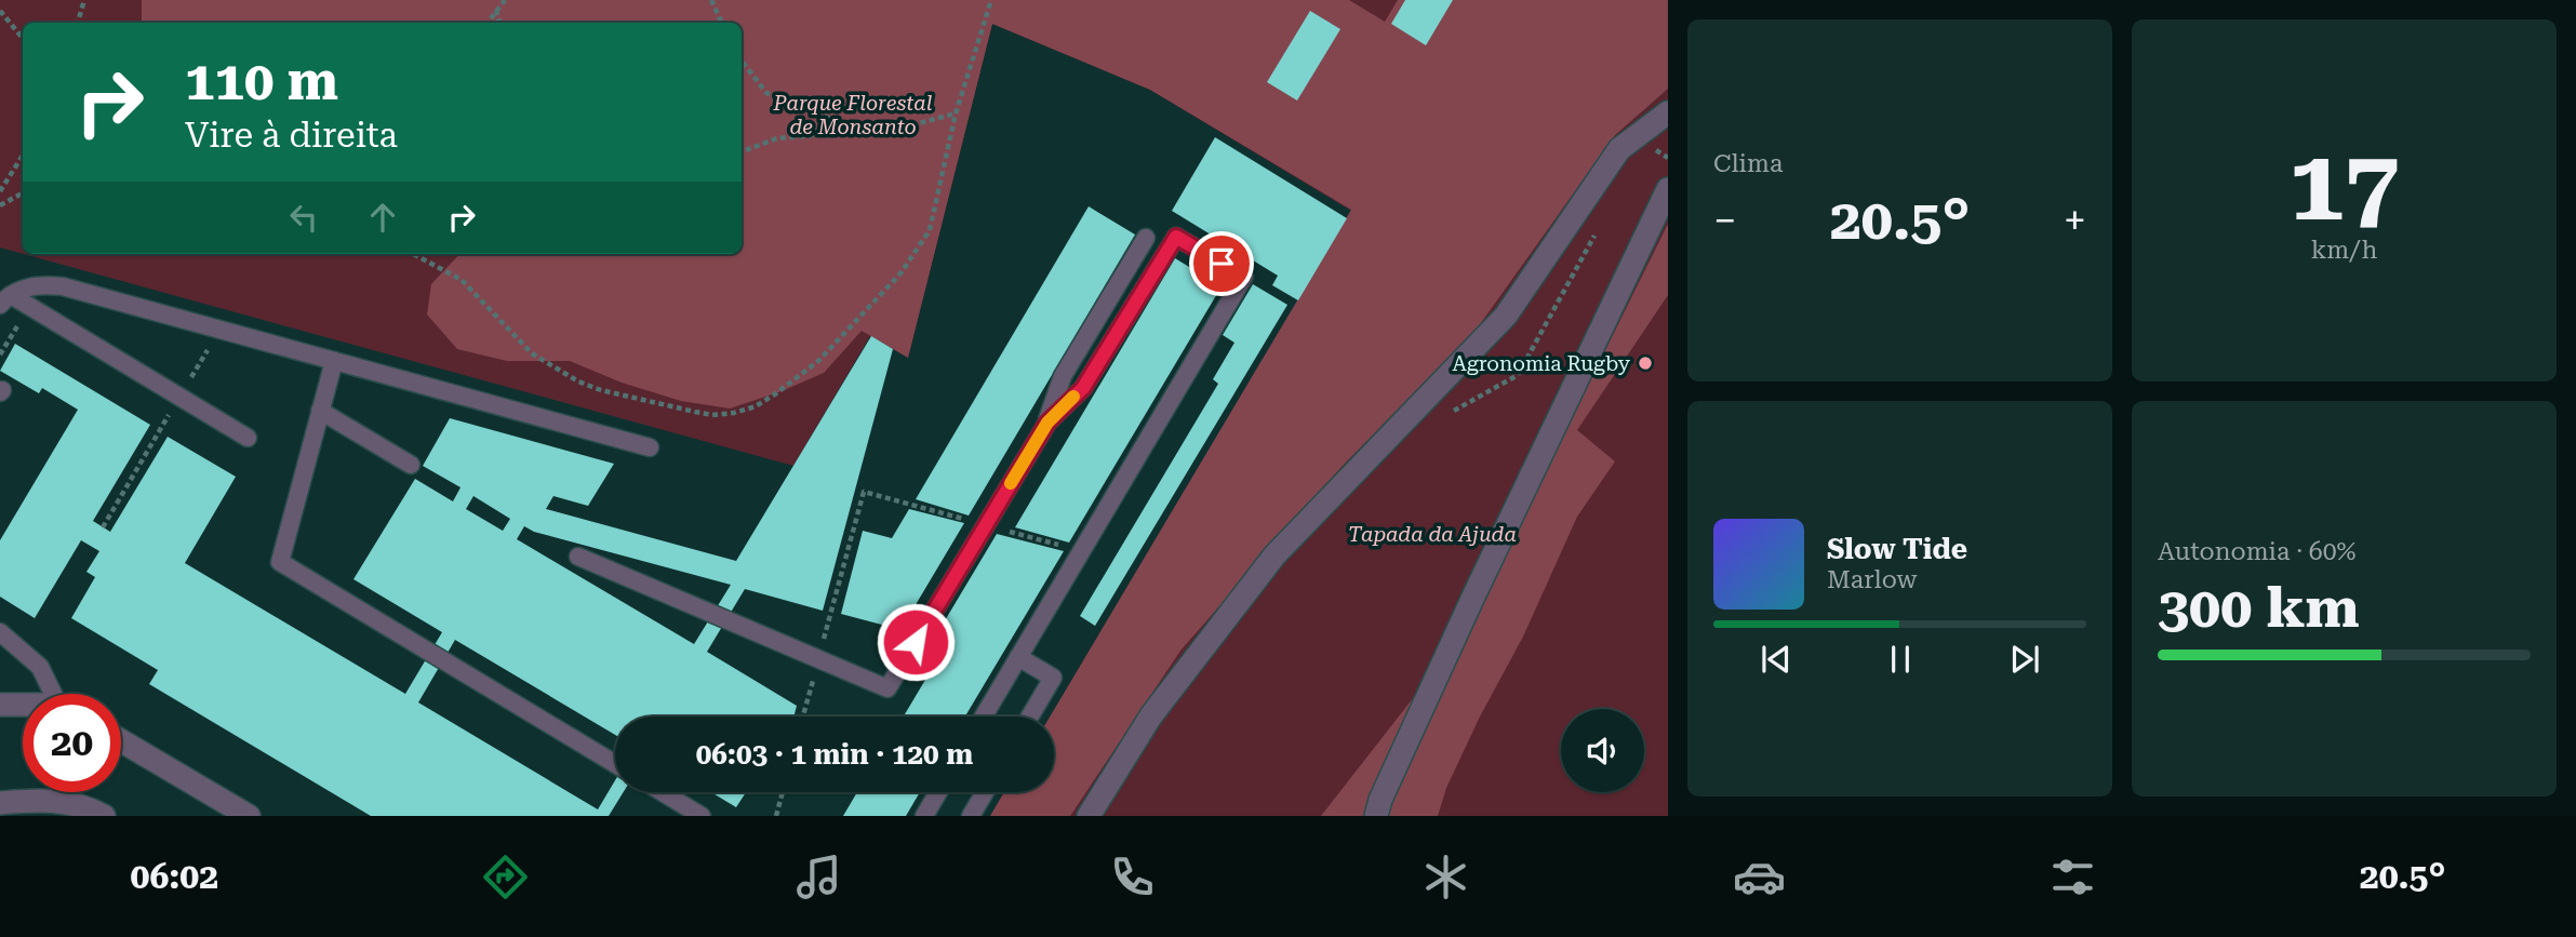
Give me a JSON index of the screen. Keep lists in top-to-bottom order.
{
  "parks": ["Parque Florestal de Monsanto", "Tapada da Ajuda"],
  "places": ["Agronomia Rugby"],
  "page": {
    "tile": [
      "Clima",
      ["17", "km/h"],
      ["Autonomia · 60%", "300 km"]
    ],
    "turn": ["110 m", "Vire à direita"],
    "heat": ["−", "20.5°", "+"],
    "song": ["Slow Tide", "Marlow"],
    "limit": "20",
    "trip": "06:03 · 1 min · 120 m",
    "tabs": ["06:02", "20.5°"]
  }
}
